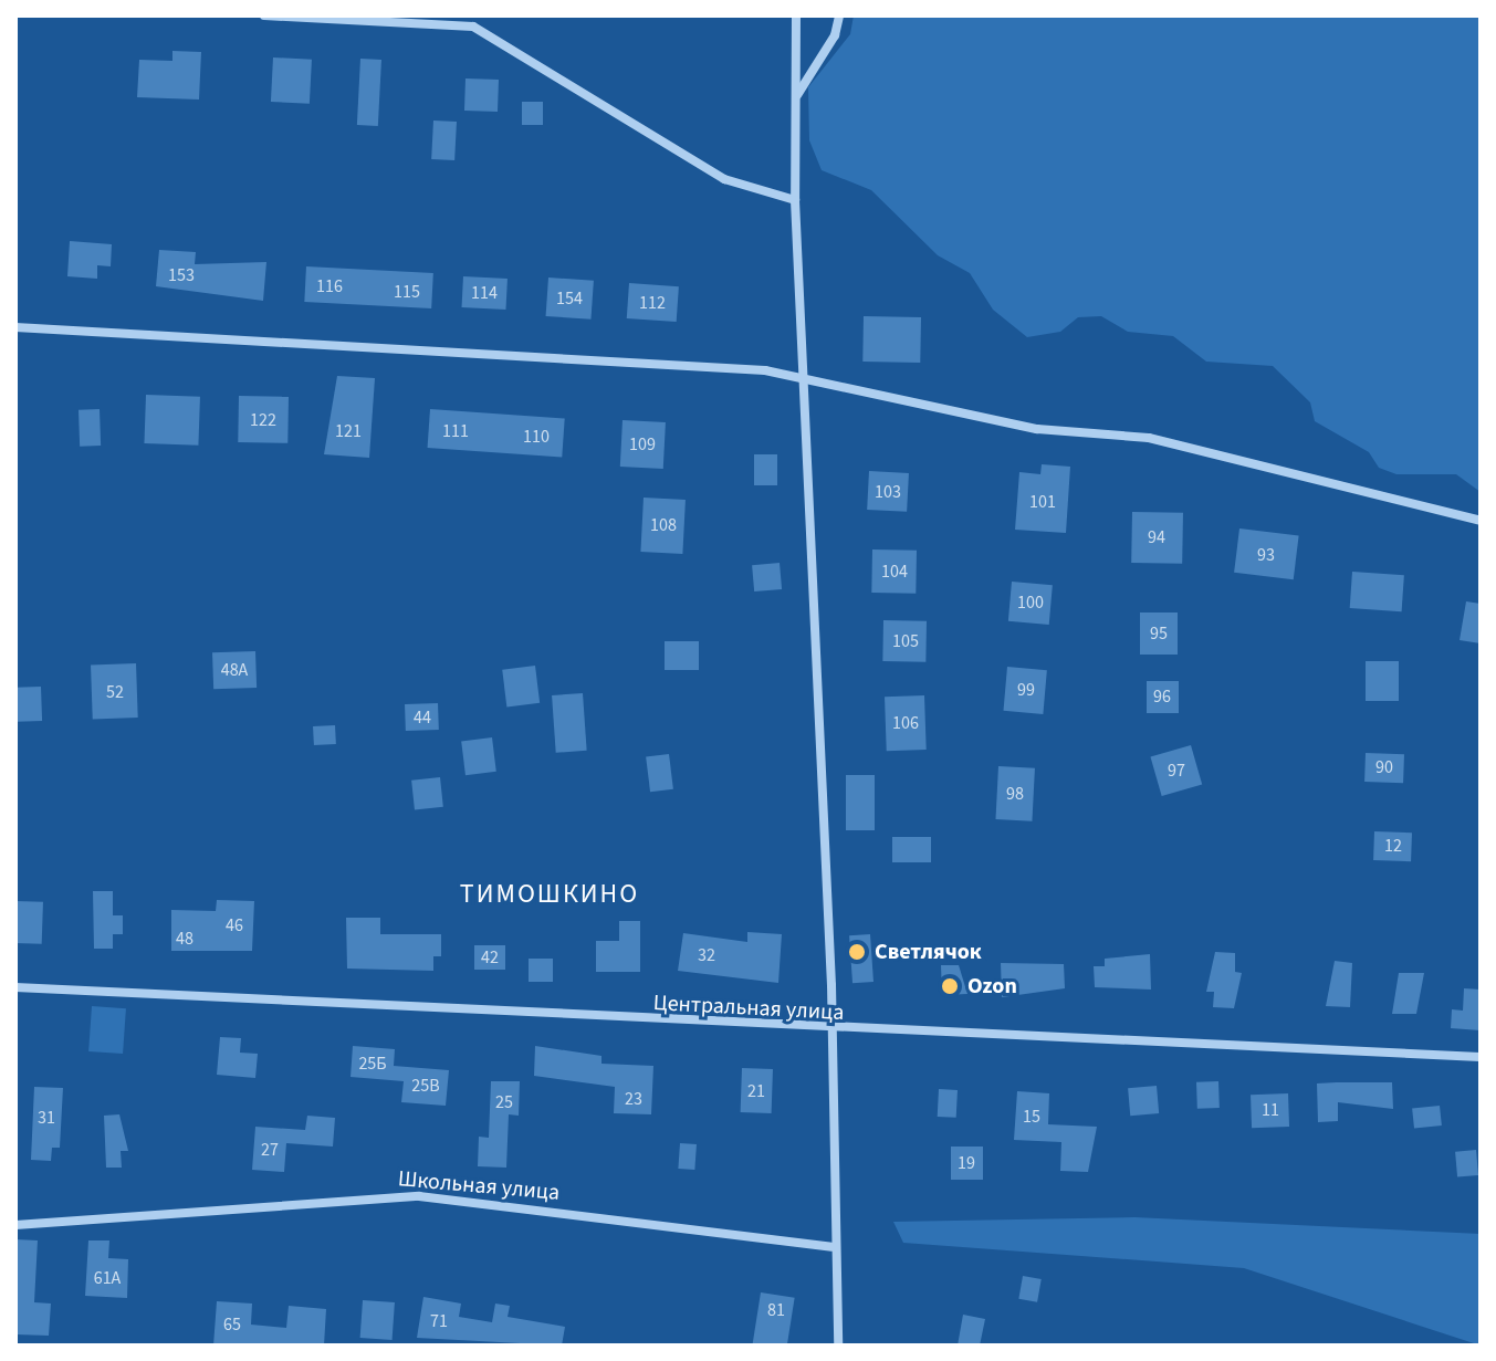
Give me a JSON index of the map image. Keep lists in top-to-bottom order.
{
  "streets": {
    "street": ["Центральная улица", "Школьная улица"]
  },
  "districts": ["ТИМОШКИНО"],
  "places": ["Светлячок", "Ozon"],
  "house_numbers": [
    "153",
    "116",
    "115",
    "114",
    "154",
    "112",
    "122",
    "121",
    "111",
    "110",
    "109",
    "103",
    "101",
    "108",
    "94",
    "93",
    "104",
    "100",
    "95",
    "105",
    "48А",
    "99",
    "52",
    "96",
    "44",
    "106",
    "90",
    "97",
    "98",
    "12",
    "46",
    "48",
    "32",
    "42",
    "25Б",
    "25В",
    "21",
    "23",
    "25",
    "11",
    "15",
    "31",
    "27",
    "19",
    "61А",
    "81",
    "71",
    "65"
  ]
}
